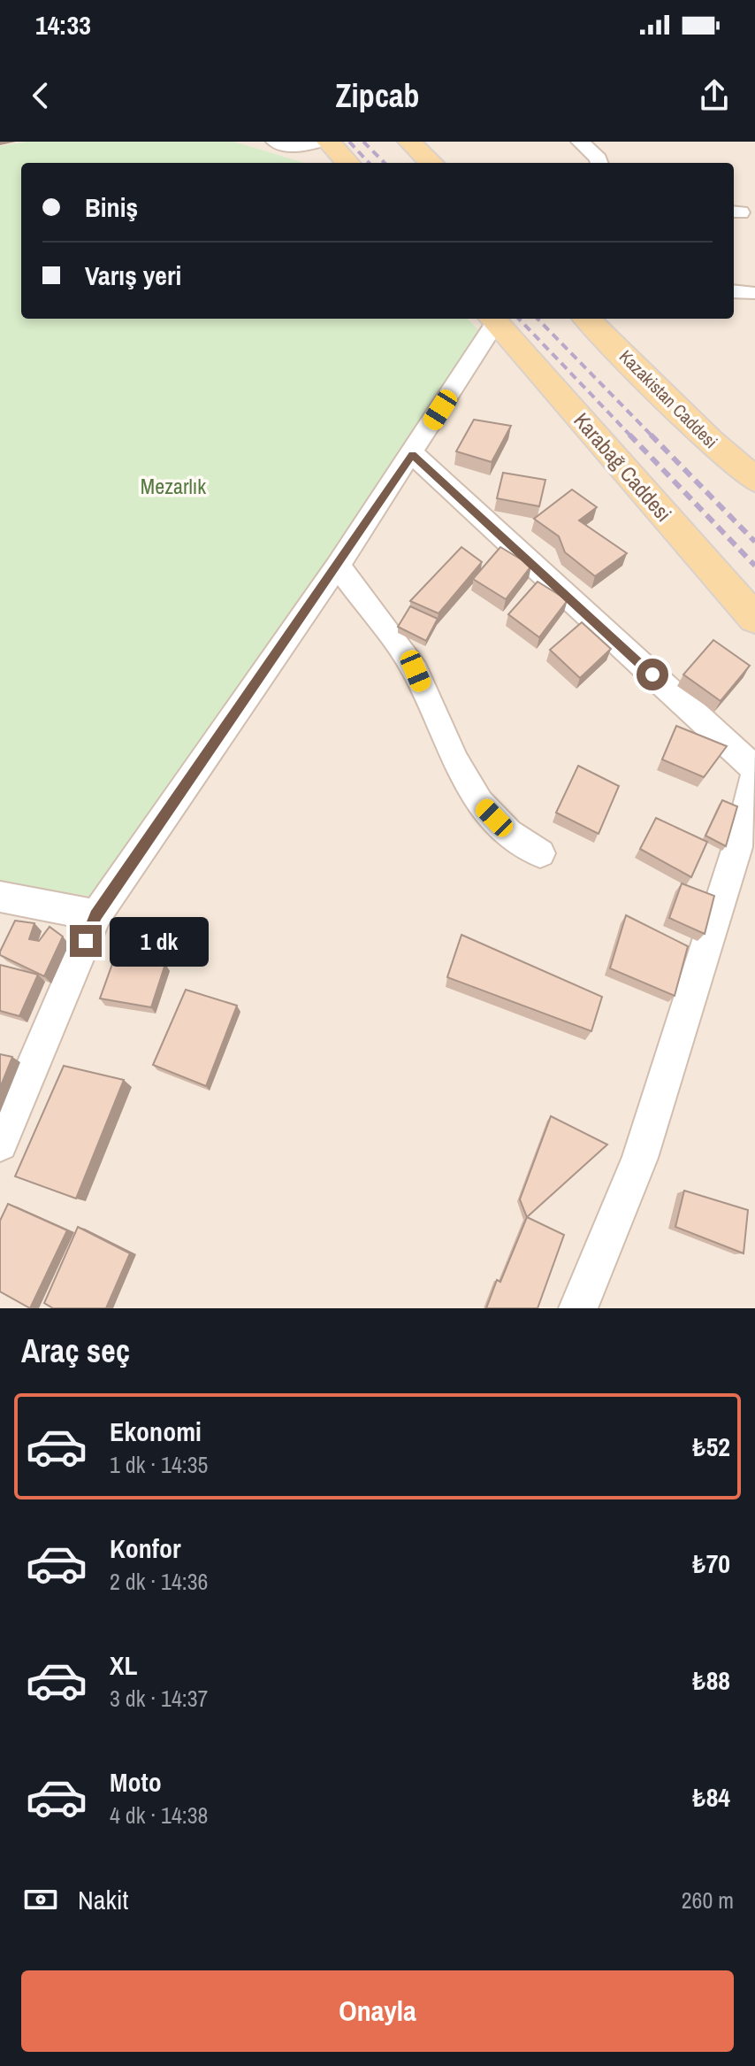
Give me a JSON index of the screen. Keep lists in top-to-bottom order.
{
  "streets": {
    "main road": ["Kazakistan Caddesi", "Karabağ Caddesi"]
  },
  "parks": ["Mezarlık"],
  "page": {
    "status": "14:33",
    "header": "Zipcab",
    "banner": ["Biniş", "Varış yeri"],
    "bubble": "1 dk",
    "heading": "Araç seç",
    "list": [
      {
        "name": "Ekonomi",
        "note": "1 dk · 14:35",
        "value": "₺52"
      },
      {
        "name": "Konfor",
        "note": "2 dk · 14:36",
        "value": "₺70"
      },
      {
        "name": "XL",
        "note": "3 dk · 14:37",
        "value": "₺88"
      },
      {
        "name": "Moto",
        "note": "4 dk · 14:38",
        "value": "₺84"
      }
    ],
    "pay": ["Nakit", "260 m"],
    "buttons": "Onayla"
  }
}
